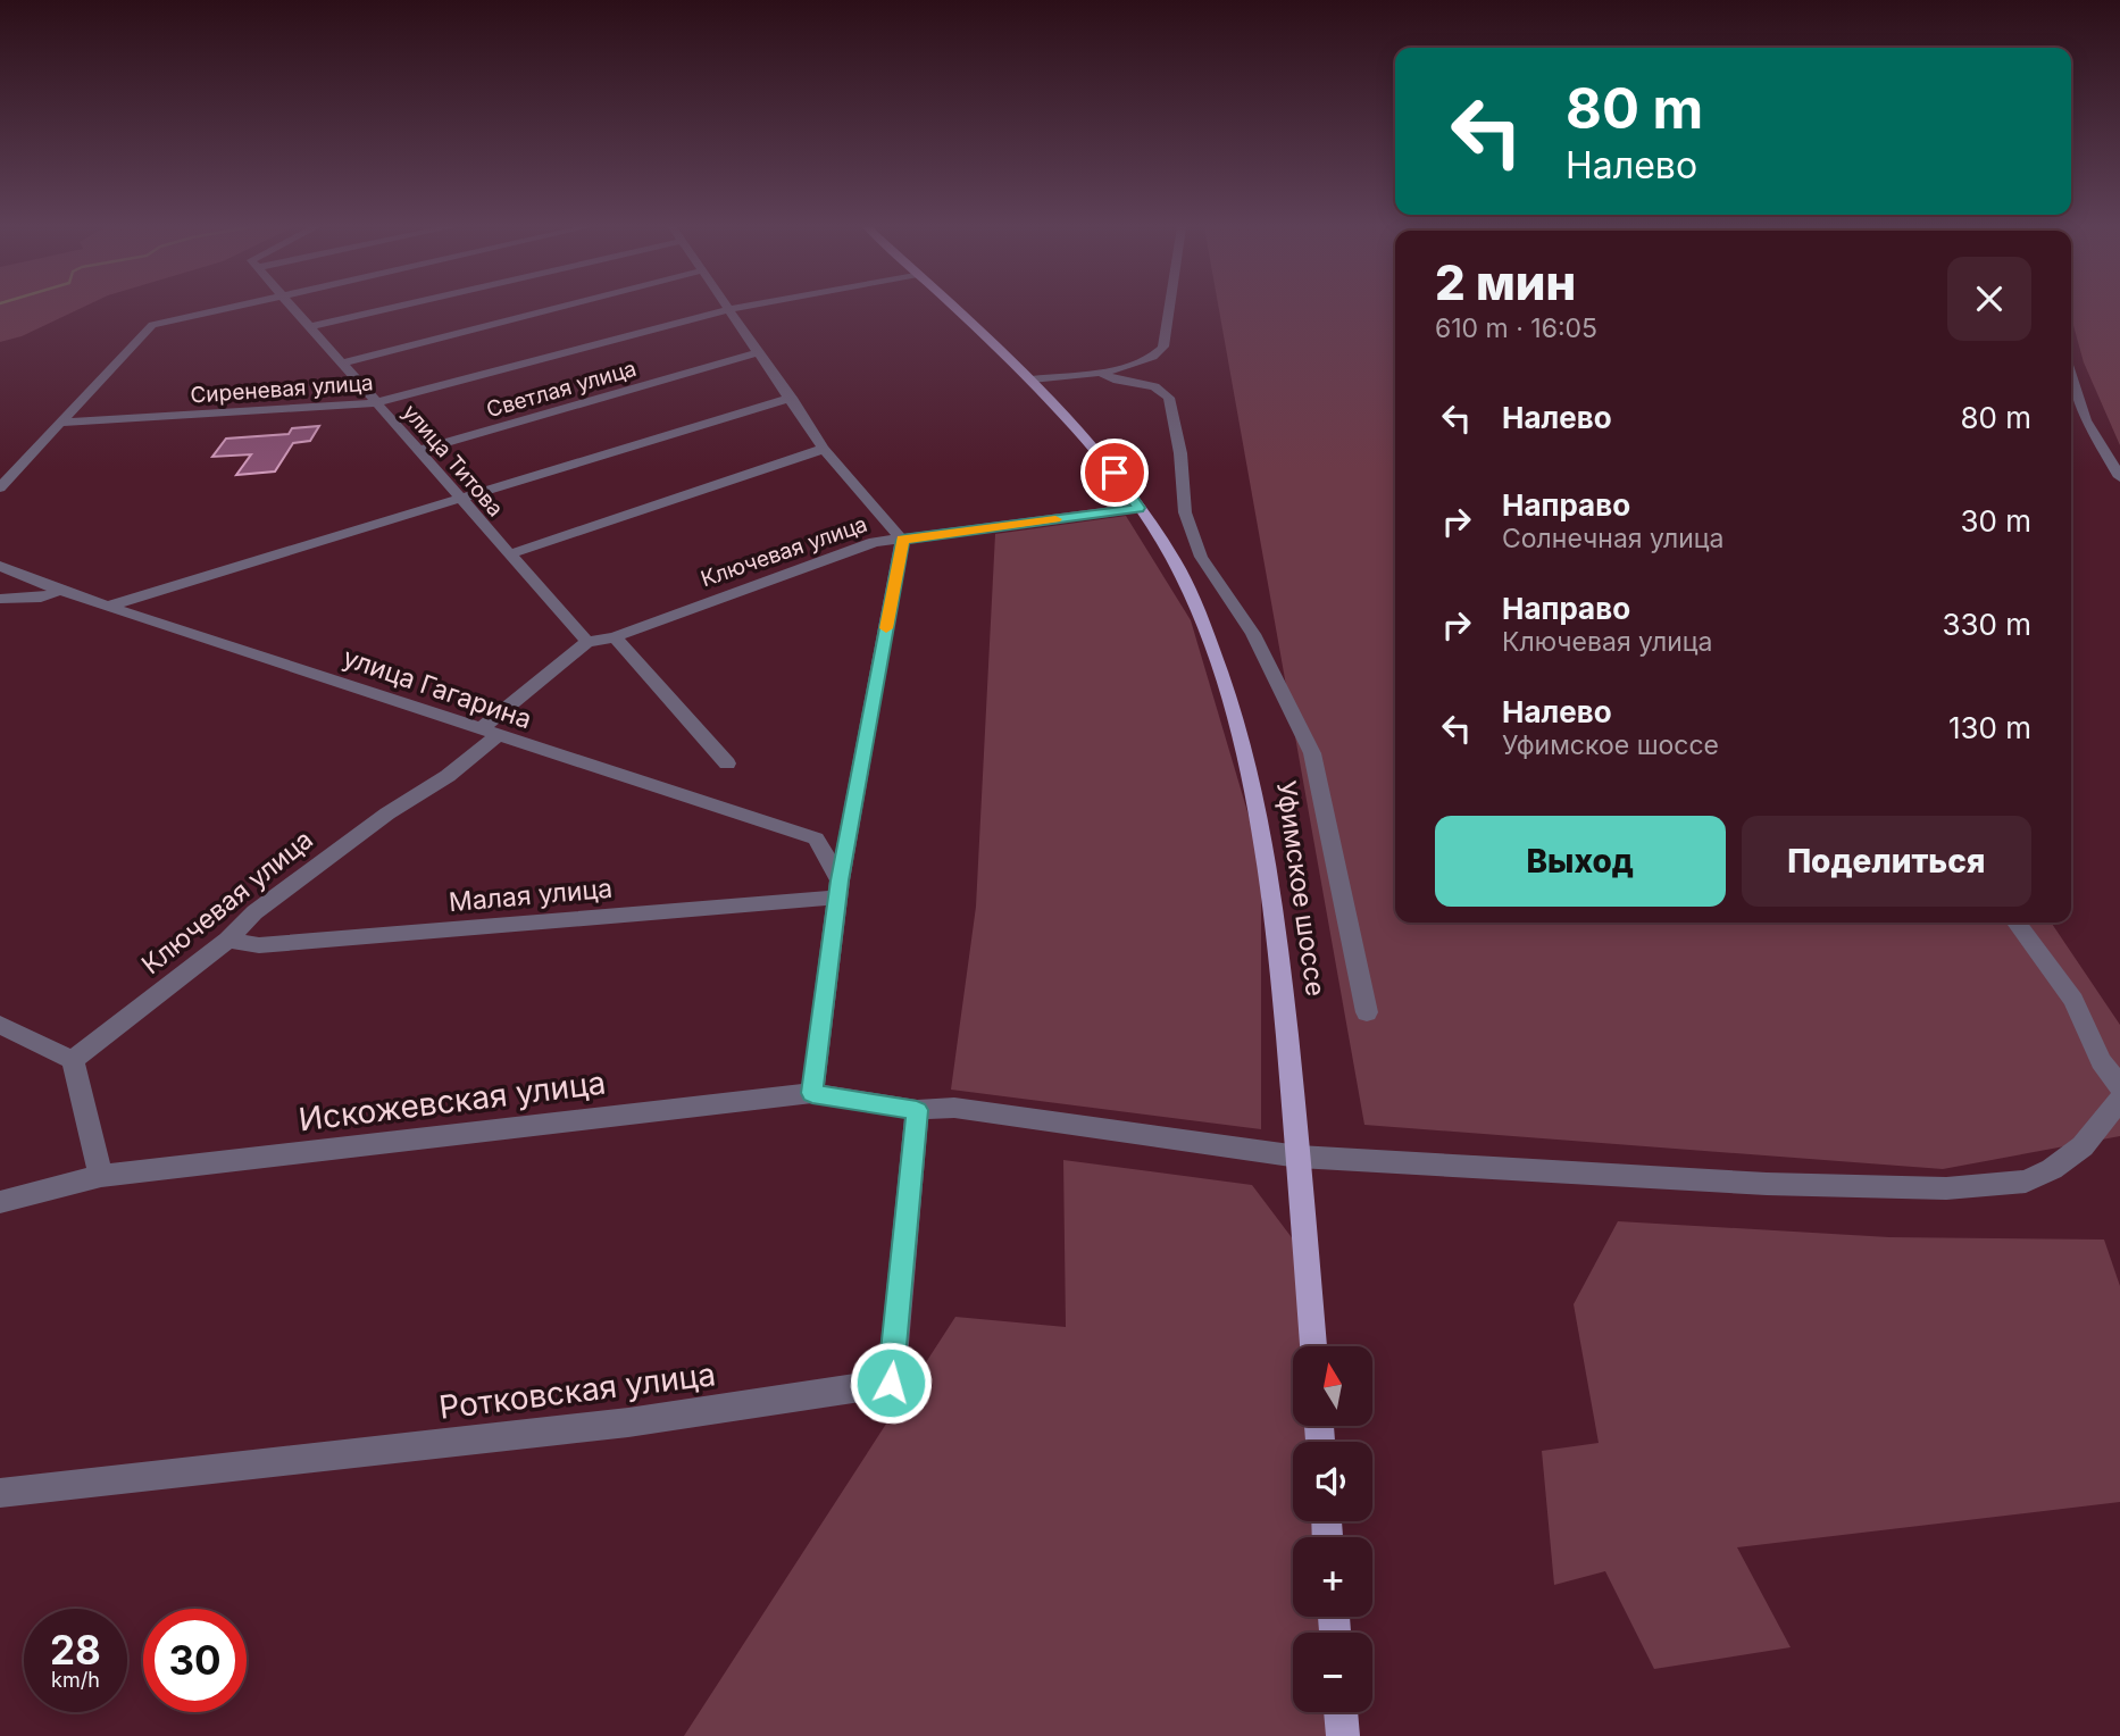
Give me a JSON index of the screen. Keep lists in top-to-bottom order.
{
  "streets": {
    "main road": ["Уфимское шоссе"],
    "street": [
      "Сиреневая улица",
      "Светлая улица",
      "улица Титова",
      "Ключевая улица",
      "улица Гагарина",
      "Малая улица",
      "Искожевская улица",
      "Ротковская улица"
    ]
  },
  "crossings": [
    ["Сиреневая улица", "улица Титова"],
    ["Светлая улица", "улица Титова"],
    ["улица Титова", "Ключевая улица"],
    ["Ключевая улица", "улица Гагарина"],
    ["Ключевая улица", "Уфимское шоссе"],
    ["Ключевая улица", "Малая улица"],
    ["улица Гагарина", "Малая улица"],
    ["Уфимское шоссе", "Искожевская улица"],
    ["Искожевская улица", "Ротковская улица"]
  ],
  "north": "top",
  "page": {
    "turn": ["80 m", "Налево"],
    "heading": ["2 мин", "610 m · 16:05"],
    "list": [
      {
        "name": "Налево",
        "value": "80 m"
      },
      {
        "name": "Направо",
        "note": "Солнечная улица",
        "value": "30 m"
      },
      {
        "name": "Направо",
        "note": "Ключевая улица",
        "value": "330 m"
      },
      {
        "name": "Налево",
        "note": "Уфимское шоссе",
        "value": "130 m"
      }
    ],
    "buttons": ["Выход", "Поделиться"],
    "map_buttons": ["+", "−"],
    "speed": "28 km/h",
    "limit": "30"
  }
}
